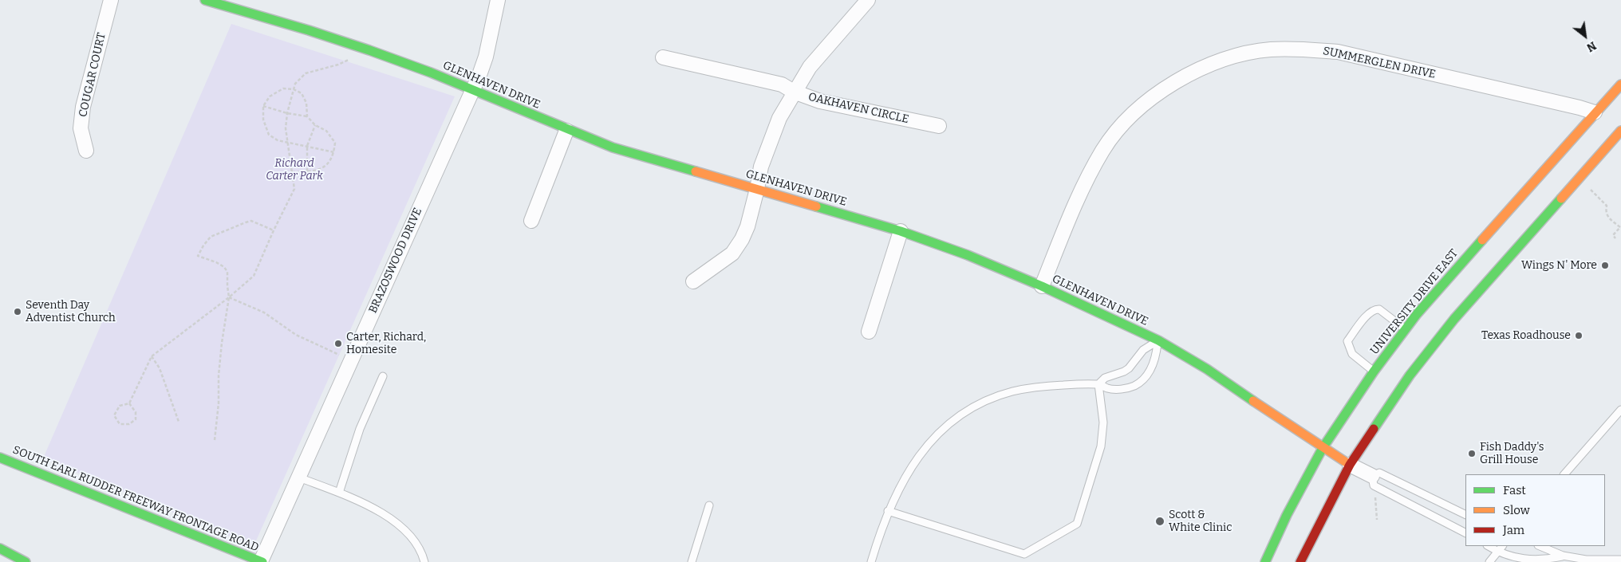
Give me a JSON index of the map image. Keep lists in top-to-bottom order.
{
  "streets": {
    "main road": ["GLENHAVEN DRIVE", "UNIVERSITY DRIVE EAST", "SOUTH EARL RUDDER FREEWAY FRONTAGE ROAD"],
    "street": [
      "SUMMERGLEN DRIVE",
      "COUGAR COURT",
      "OAKHAVEN CIRCLE",
      "BRAZOSWOOD DRIVE"
    ]
  },
  "crossings": [
    ["SUMMERGLEN DRIVE", "GLENHAVEN DRIVE"],
    ["SUMMERGLEN DRIVE", "UNIVERSITY DRIVE EAST"],
    ["GLENHAVEN DRIVE", "BRAZOSWOOD DRIVE"],
    ["GLENHAVEN DRIVE", "UNIVERSITY DRIVE EAST"],
    ["BRAZOSWOOD DRIVE", "SOUTH EARL RUDDER FREEWAY FRONTAGE ROAD"]
  ],
  "parks": ["Richard Carter Park"],
  "places": [
    "Wings N' More",
    "Seventh Day Adventist Church",
    "Texas Roadhouse",
    "Carter, Richard, Homesite",
    "Fish Daddy's Grill House",
    "Scott & White Clinic"
  ],
  "legend": ["Fast", "Slow", "Jam"],
  "north": "bottom right"
}
